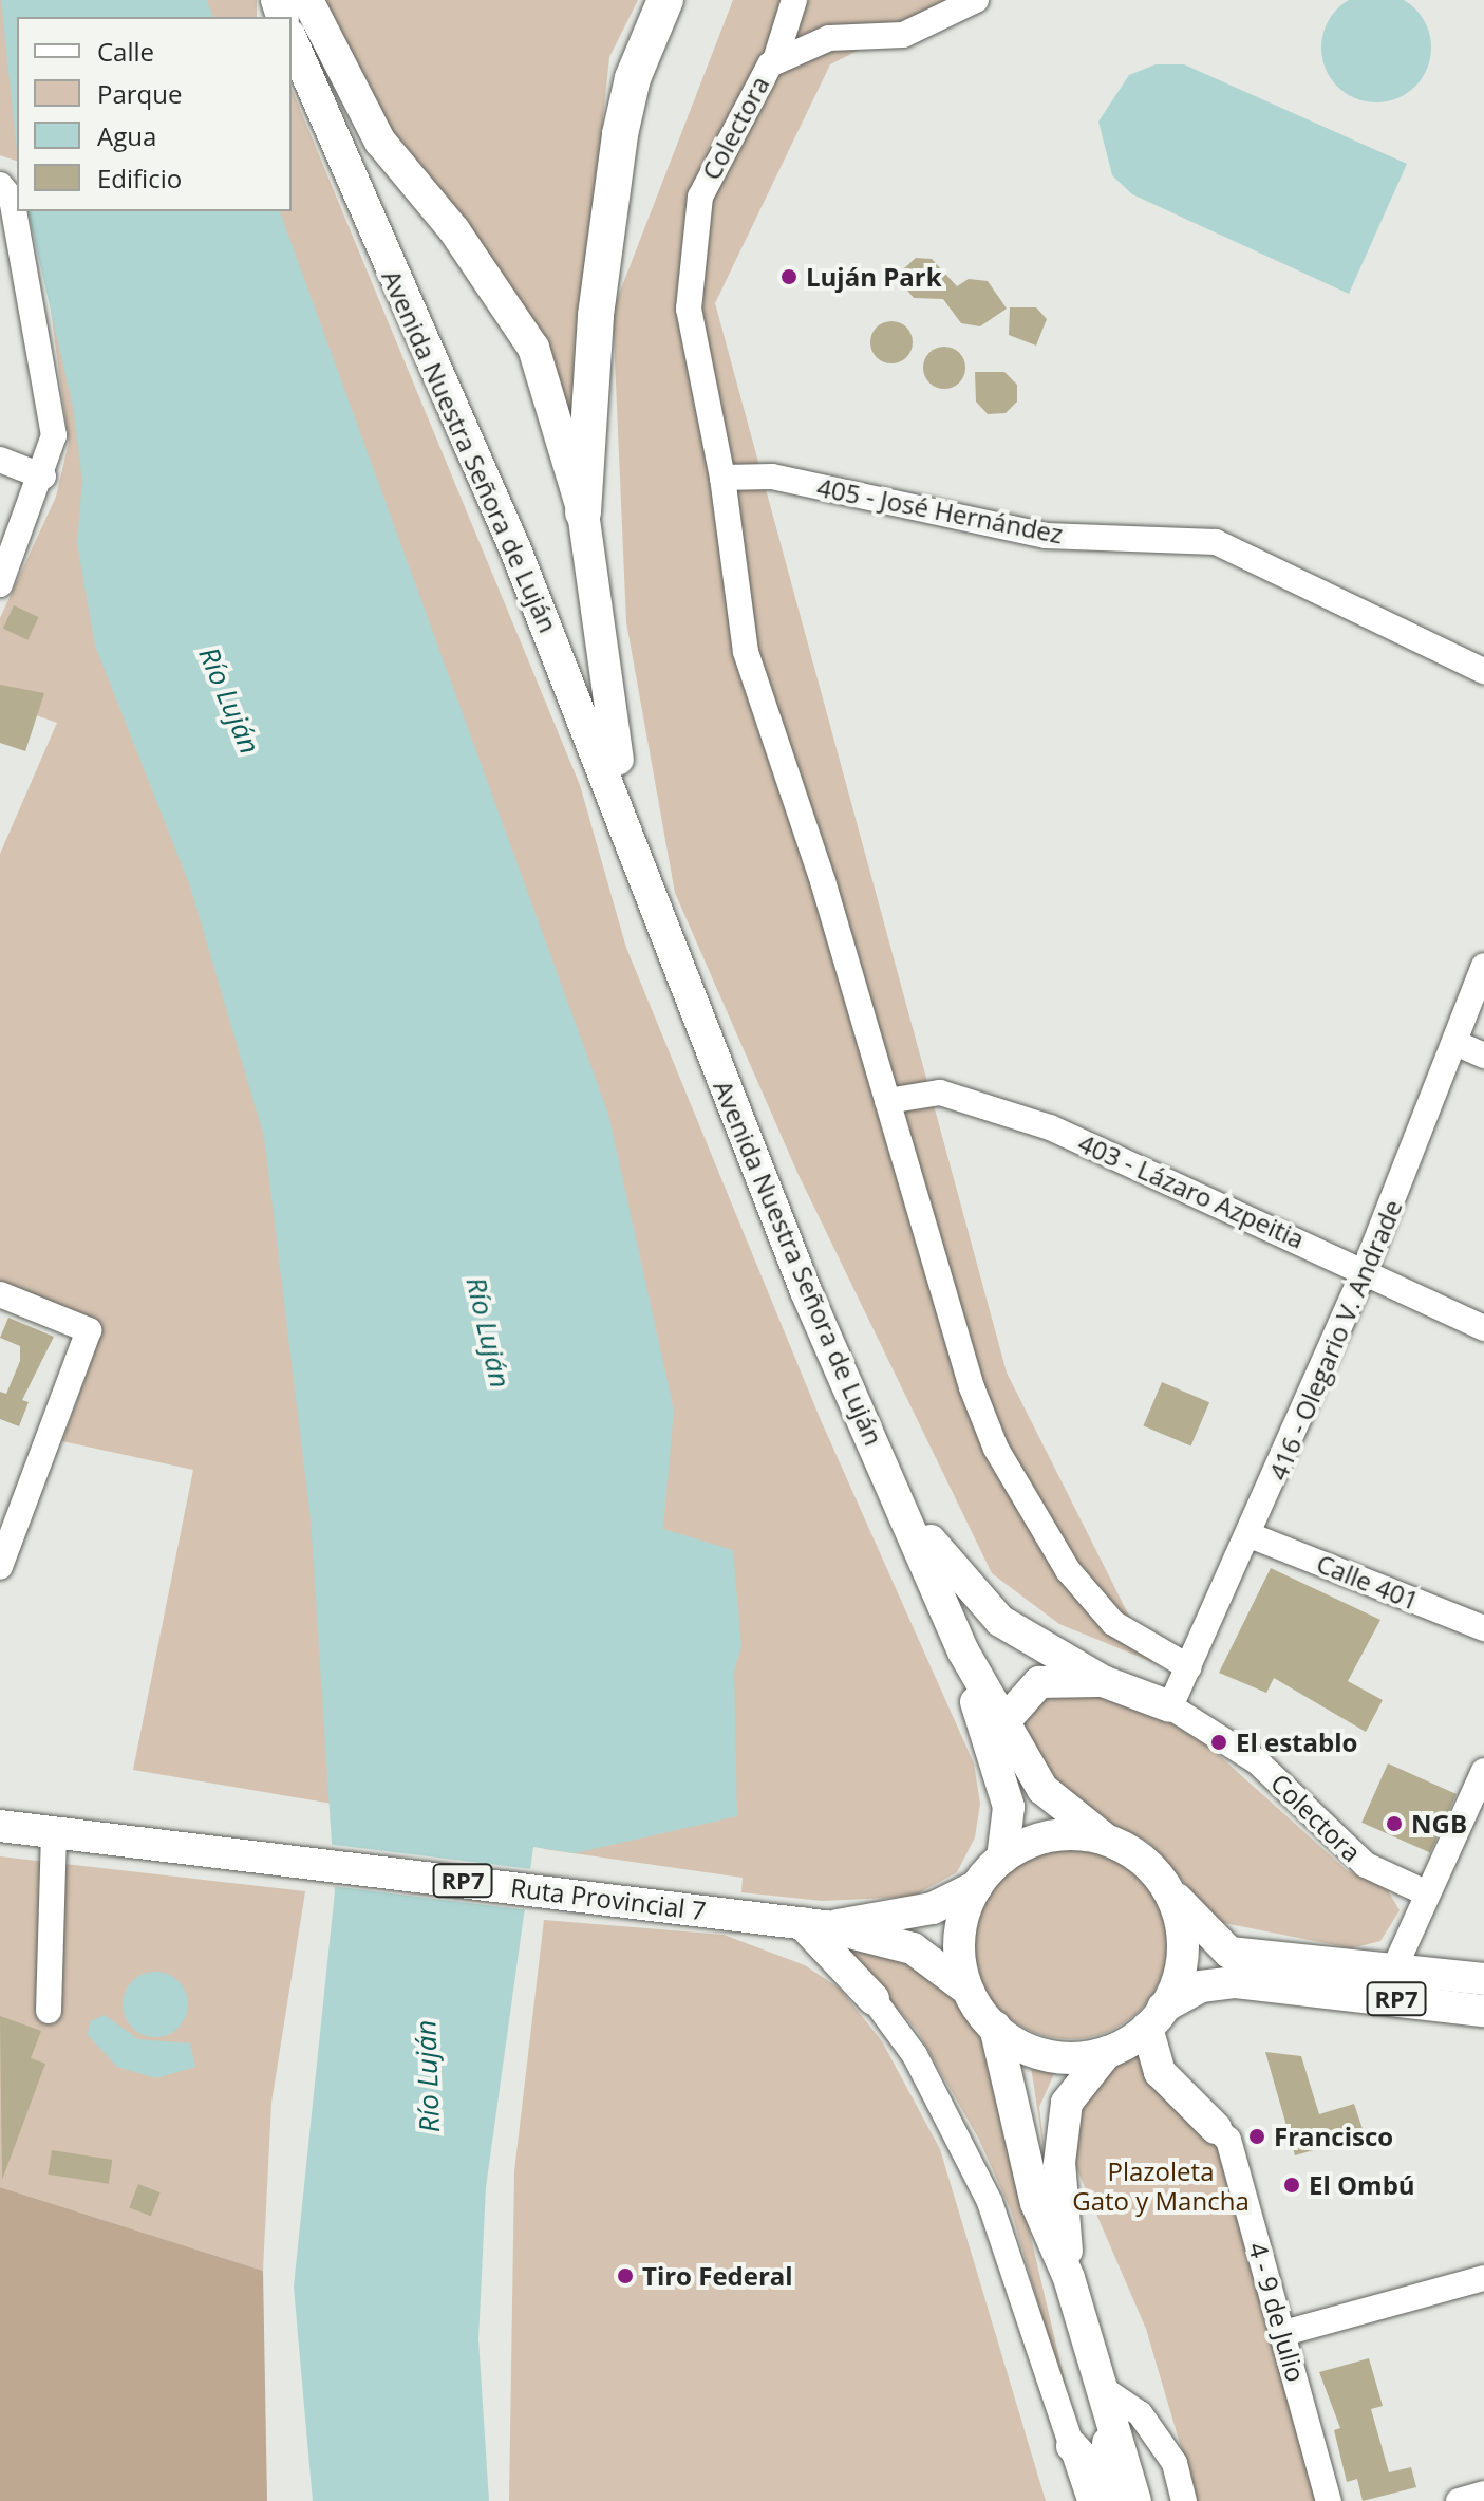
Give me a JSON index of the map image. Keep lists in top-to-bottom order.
{
  "streets": {
    "main road": ["Avenida Nuestra Señora de Luján", "RP7", "Ruta Provincial 7"],
    "street": [
      "Colectora",
      "405 - José Hernández",
      "403 - Lázaro Azpeitia",
      "416 - Olegario V. Andrade",
      "Calle 401",
      "4 - 9 de Julio"
    ]
  },
  "crossings": [
    ["Colectora", "405 - José Hernández"],
    ["Colectora", "403 - Lázaro Azpeitia"],
    ["Colectora", "416 - Olegario V. Andrade"],
    ["Avenida Nuestra Señora de Luján", "RP7"],
    ["Avenida Nuestra Señora de Luján", "Ruta Provincial 7"],
    ["403 - Lázaro Azpeitia", "416 - Olegario V. Andrade"],
    ["416 - Olegario V. Andrade", "Calle 401"],
    ["RP7", "Ruta Provincial 7"]
  ],
  "water": ["Río Luján"],
  "parks": ["Plazoleta Gato y Mancha"],
  "places": [
    "Luján Park",
    "El establo",
    "NGB",
    "Francisco",
    "El Ombú",
    "Tiro Federal"
  ],
  "legend": [
    "Calle",
    "Parque",
    "Agua",
    "Edificio"
  ]
}
